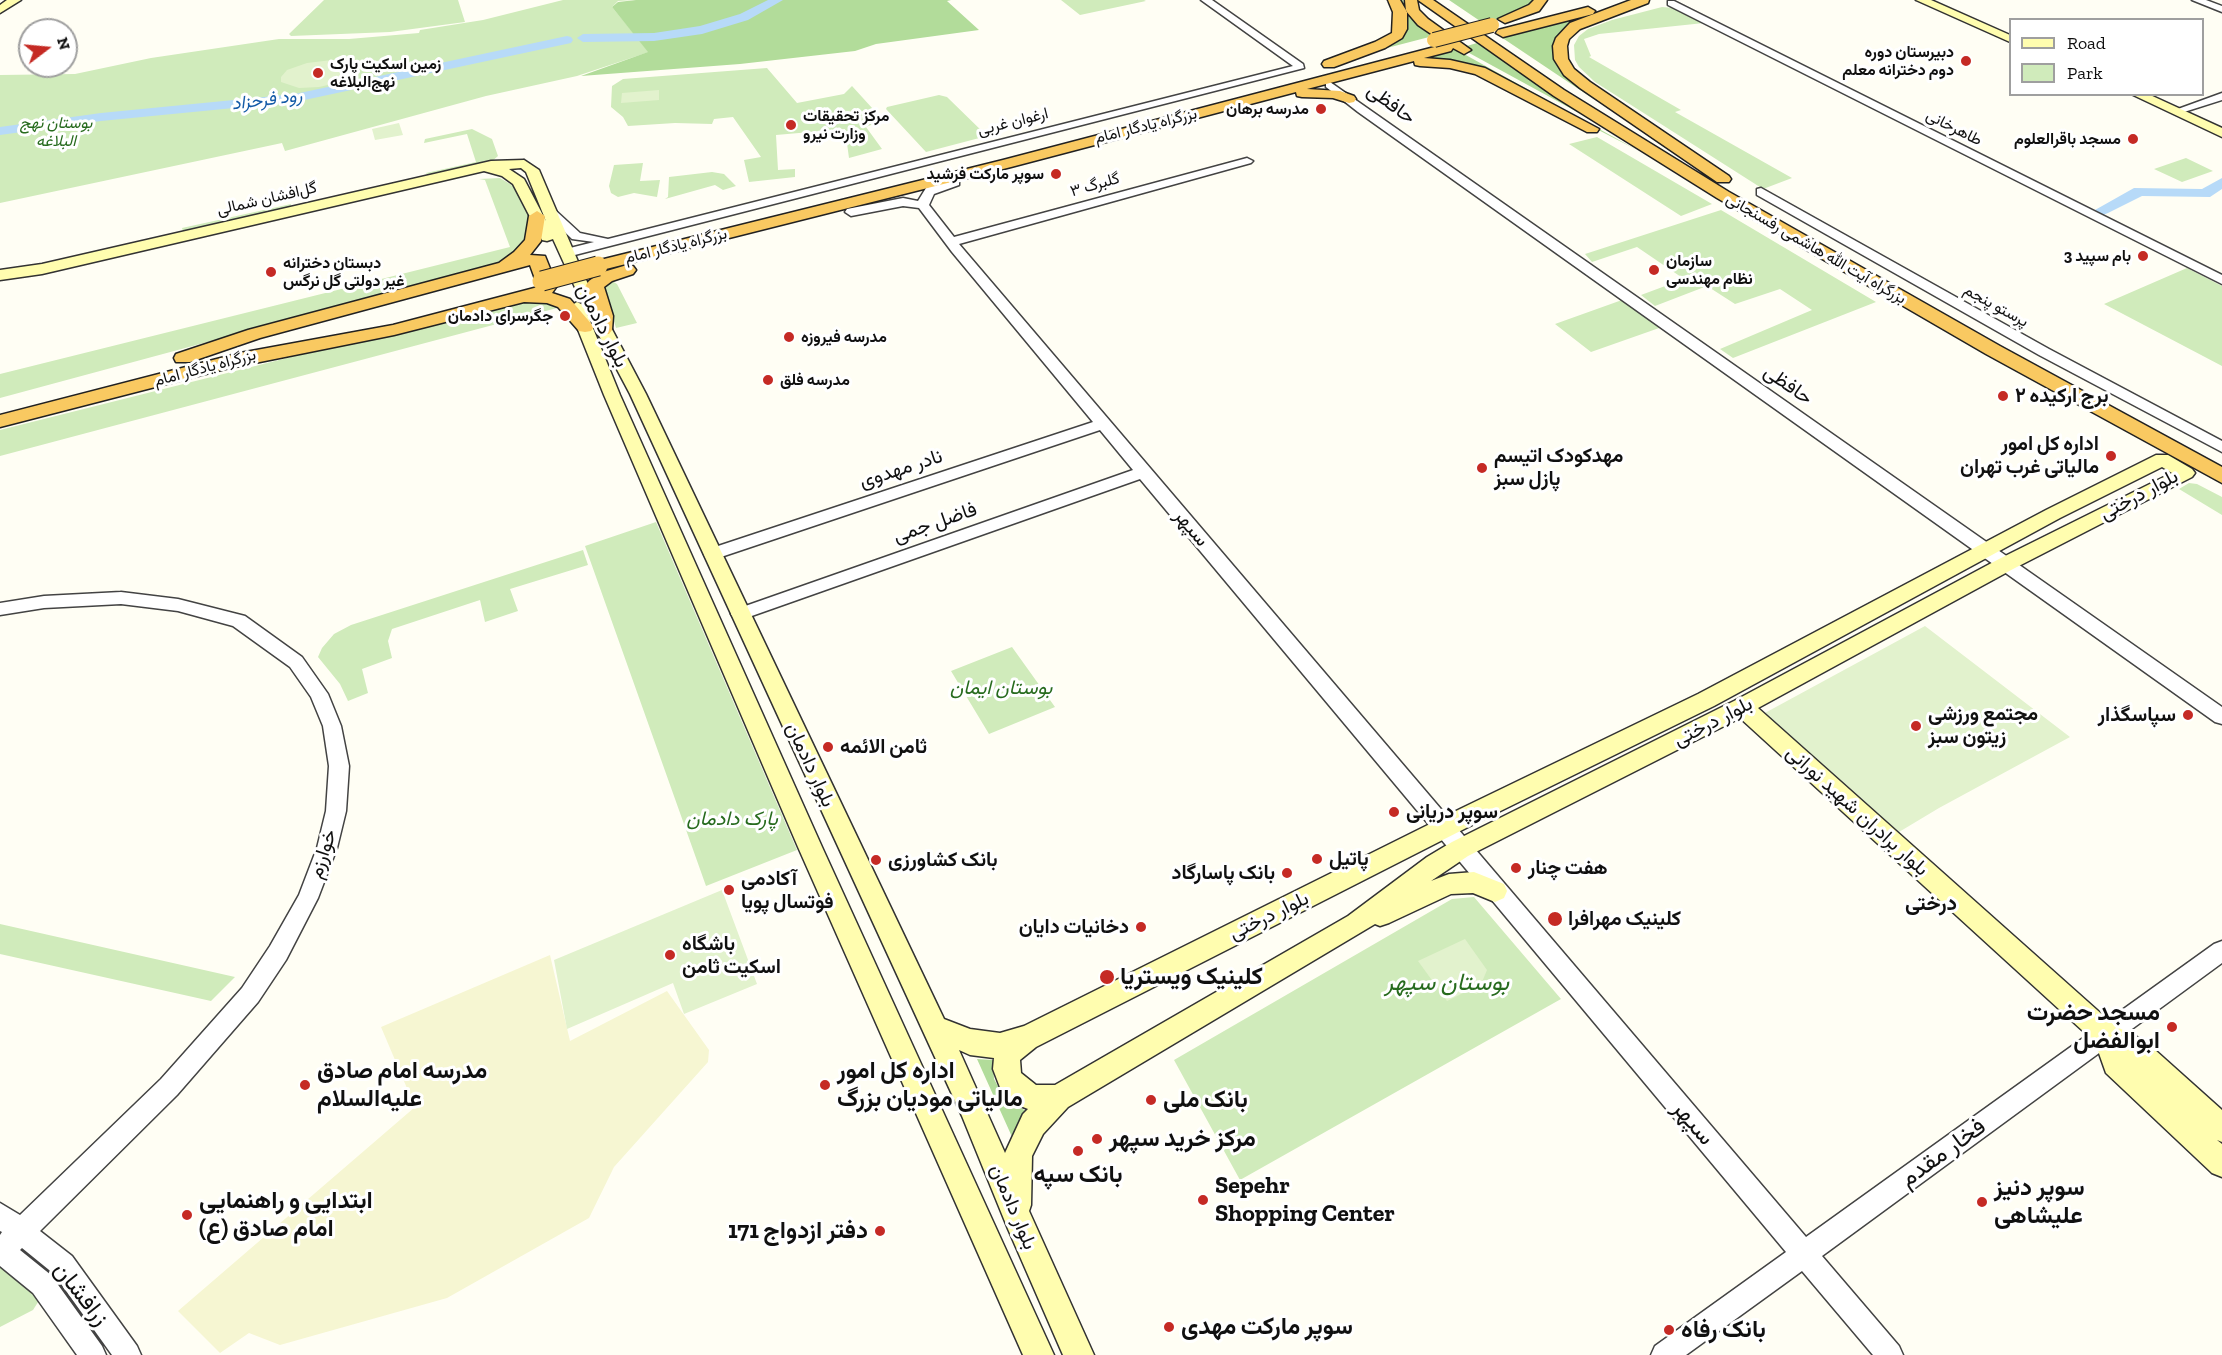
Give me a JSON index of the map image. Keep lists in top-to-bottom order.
{
  "streets": {
    "highway": ["بزرگراه یادگار امام", "بزرگراه آیت الله هاشمی رفسنجانی"],
    "main road": [
      "گل‌افشان شمالی",
      "بلوار دادمان",
      "بلوار درختی",
      "بلوار برادران شهید نورانی"
    ],
    "street": [
      "حافظی",
      "ارغوان غربی",
      "طاهرخانی",
      "گلبرگ ۳",
      "پرستو پنجم",
      "نادر مهدوی",
      "فاضل جمی",
      "سپهر",
      "خوارزم",
      "فخار مقدم",
      "زرافشان"
    ]
  },
  "crossings": [
    ["حافظی", "بزرگراه یادگار امام"],
    ["حافظی", "بلوار درختی"],
    ["ارغوان غربی", "بلوار دادمان"],
    ["گلبرگ ۳", "سپهر"],
    ["گل‌افشان شمالی", "بلوار دادمان"],
    ["بزرگراه آیت الله هاشمی رفسنجانی", "پرستو پنجم"],
    ["بلوار دادمان", "نادر مهدوی"],
    ["بلوار دادمان", "بلوار درختی"],
    ["بلوار دادمان", "فاضل جمی"],
    ["نادر مهدوی", "سپهر"],
    ["بلوار درختی", "سپهر"],
    ["بلوار درختی", "بلوار برادران شهید نورانی"],
    ["فاضل جمی", "سپهر"],
    ["سپهر", "فخار مقدم"],
    ["بلوار برادران شهید نورانی", "فخار مقدم"],
    ["خوارزم", "زرافشان"]
  ],
  "districts": ["درختی"],
  "water": ["رود فرحزاد"],
  "parks": [
    "بوستان نهج البلاغه",
    "بوستان ایمان",
    "پارک دادمان",
    "بوستان سپهر"
  ],
  "places": [
    "دبیرستان دوره دوم دخترانه معلم",
    "زمین اسکیت پارک نهج‌البلاغه",
    "مدرسه برهان",
    "مرکز تحقیقات وزارت نیرو",
    "مسجد باقرالعلوم",
    "سوپر مارکت فرشید",
    "بام سپید 3",
    "سازمان نظام مهندسی",
    "دبستان دخترانه غیر دولتی گل نرگس",
    "جگرسرای دادمان",
    "مدرسه فیروزه",
    "مدرسه فلق",
    "برج ارکیده ۲",
    "اداره کل امور مالیاتی غرب تهران",
    "مهدکودک اتیسم پازل سبز",
    "سپاسگذار",
    "مجتمع ورزشی زیتون سبز",
    "ثامن الائمه",
    "سوپر دریانی",
    "پاتیل",
    "بانک کشاورزی",
    "هفت چنار",
    "بانک پاسارگاد",
    "آکادمی فوتسال پویا",
    "کلینیک مهرافرا",
    "دخانیات دایان",
    "باشگاه اسکیت ثامن",
    "کلینیک ویستریا",
    "مسجد حضرت ابوالفضل",
    "مدرسه امام صادق علیه‌السلام",
    "اداره کل امور مالیاتی مودیان بزرگ",
    "بانک ملی",
    "مرکز خرید سپهر",
    "بانک سپه",
    "Sepehr Shopping Center",
    "سوپر دنيز عليشاهى",
    "ابتدایی و راهنمایی امام صادق (ع)",
    "دفتر ازدواج 171",
    "سوپر مارکت مهدی",
    "بانک رفاه"
  ],
  "legend": ["Road", "Park"],
  "north": "right"
}
